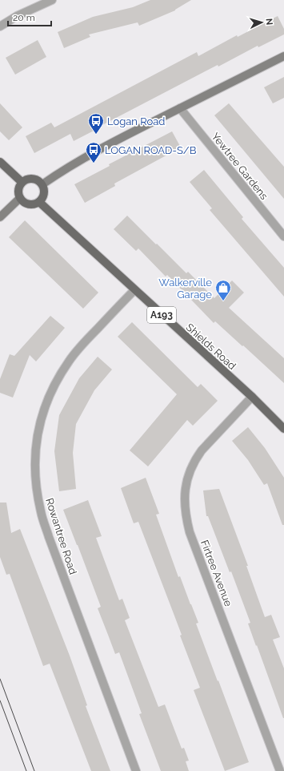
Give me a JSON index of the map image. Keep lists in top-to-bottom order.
{
  "streets": {
    "main road": ["A193", "Shields Road"],
    "street": ["Yewtree Gardens", "Rowantree Road", "Firtree Avenue"]
  },
  "crossings": [
    ["Shields Road", "Rowantree Road"],
    ["Shields Road", "Firtree Avenue"]
  ],
  "places": {
    "bus stop": ["Logan Road", "LOGAN ROAD-S/B"],
    "shop": ["Walkerville Garage"]
  },
  "scale_bar": "20 m",
  "north": "right"
}
